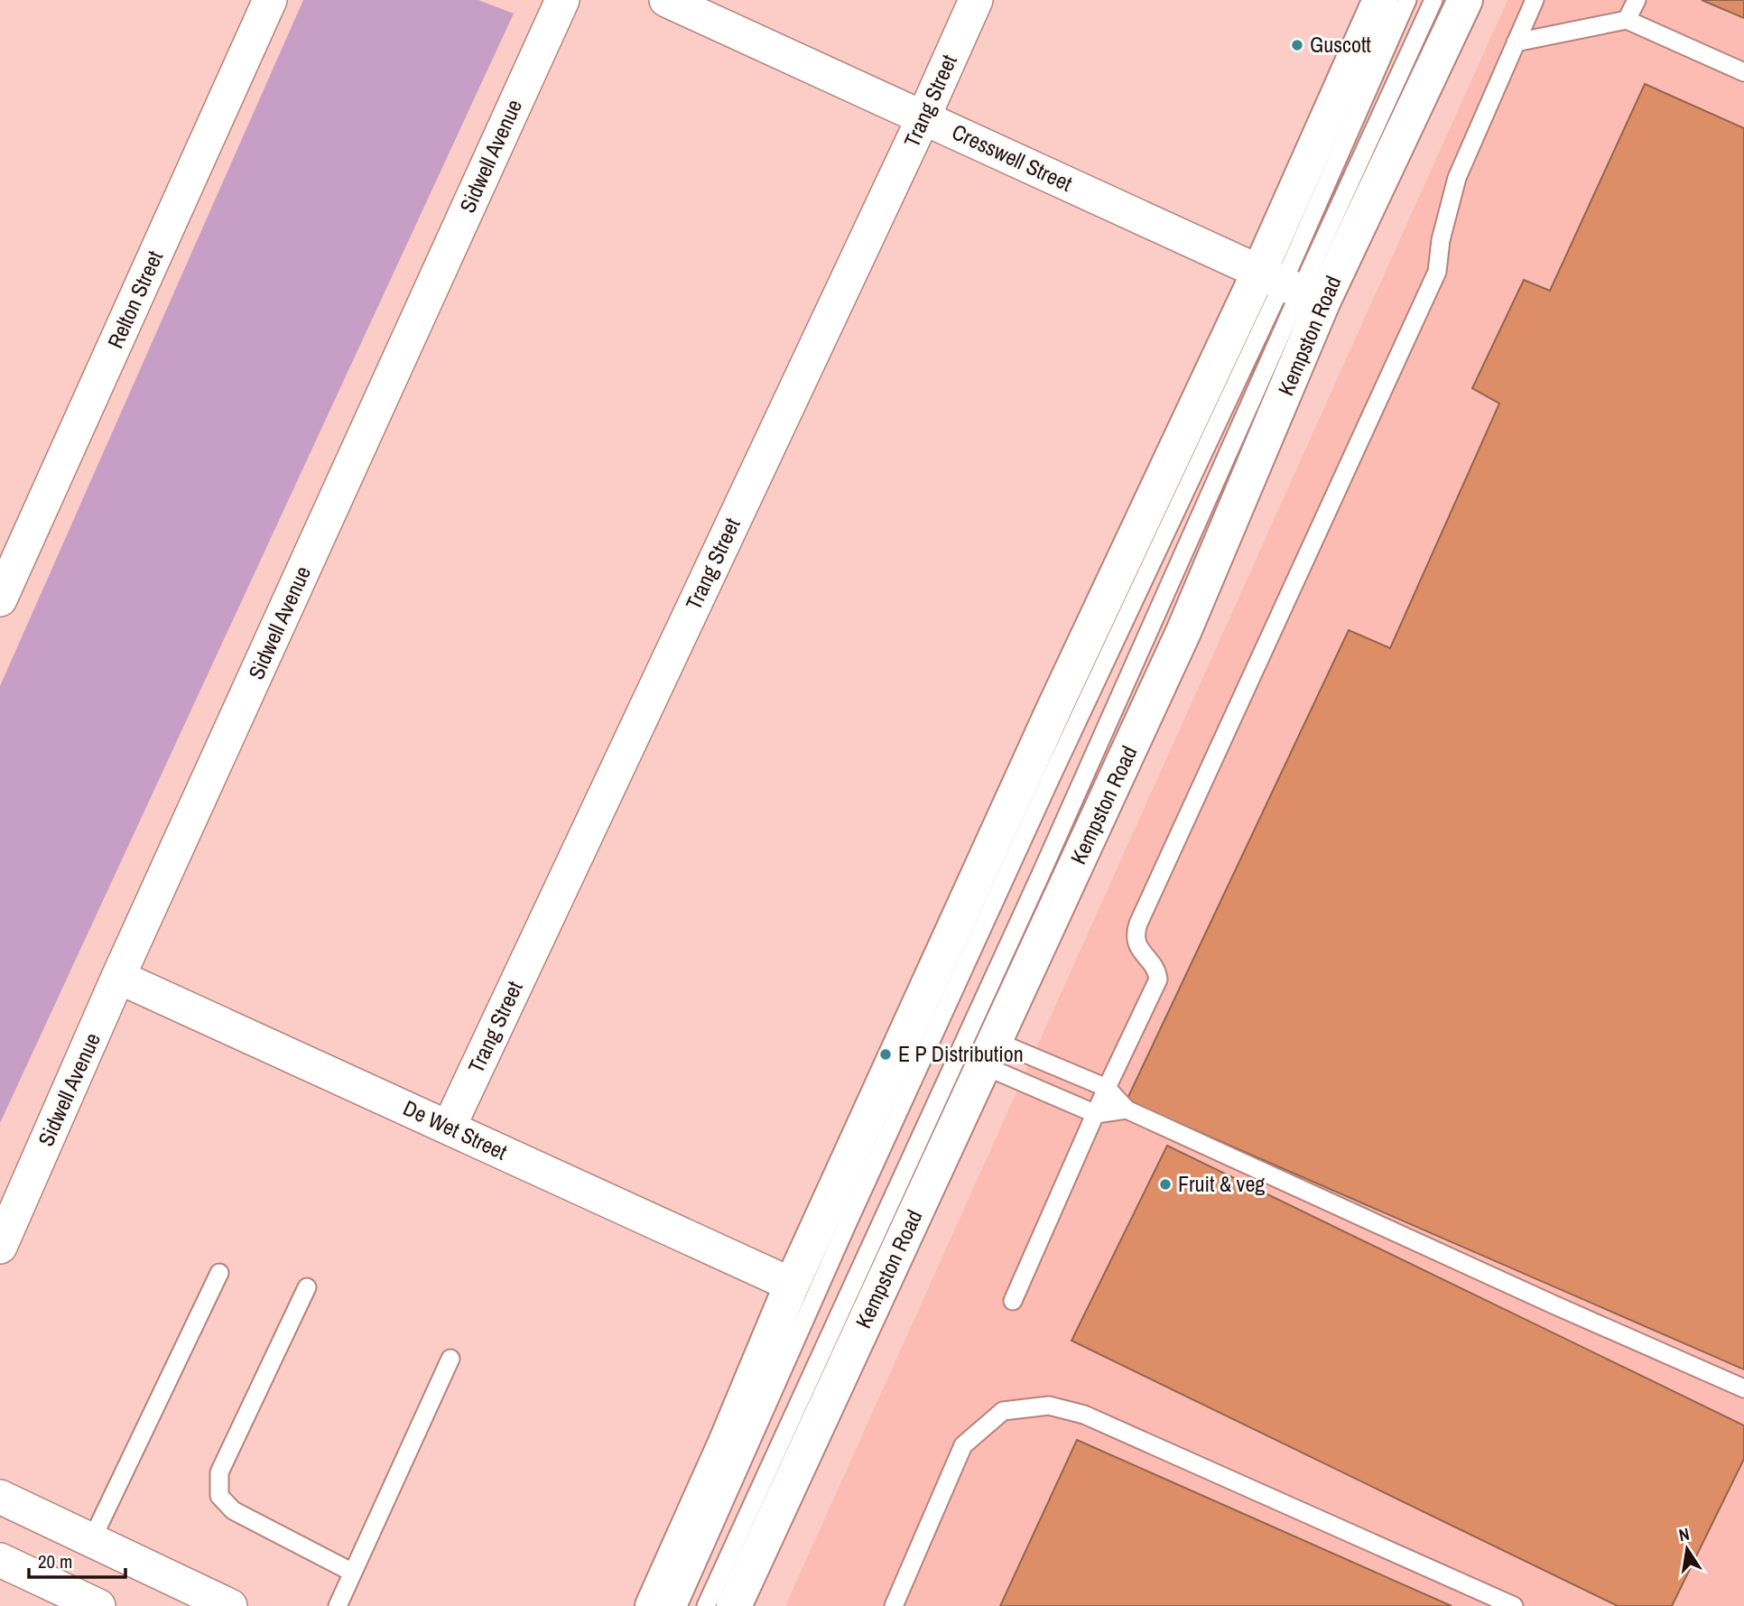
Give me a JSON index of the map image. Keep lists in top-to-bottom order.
{
  "streets": {
    "main road": ["Kempston Road"],
    "street": [
      "Trang Street",
      "Sidwell Avenue",
      "Cresswell Street",
      "Relton Street",
      "De Wet Street"
    ]
  },
  "crossings": [
    ["Trang Street", "Cresswell Street"],
    ["Trang Street", "De Wet Street"],
    ["Sidwell Avenue", "De Wet Street"],
    ["Cresswell Street", "Kempston Road"],
    ["Kempston Road", "De Wet Street"]
  ],
  "places": ["Guscott", "E P Distribution", "Fruit & veg"],
  "scale_bar": "20 m",
  "north": "top"
}
